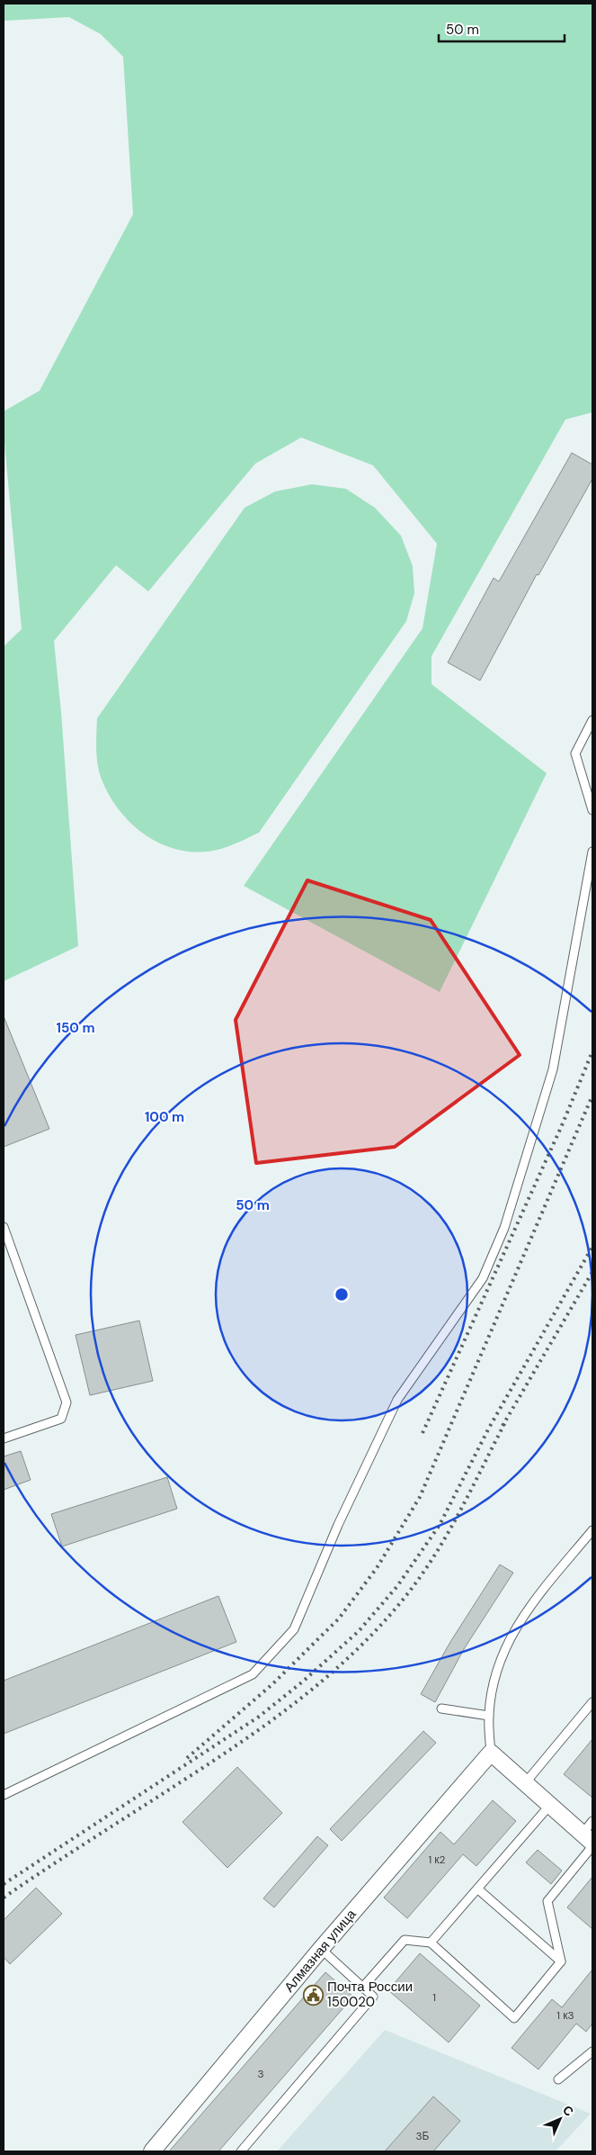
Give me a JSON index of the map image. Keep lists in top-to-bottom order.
{
  "streets": {
    "street": ["Алмазная улица"]
  },
  "places": {
    "public building": ["Почта России 150020"]
  },
  "house_numbers": [
    "1 к2",
    "1",
    "1 к3",
    "3",
    "3Б"
  ],
  "scale_bar": "50 m",
  "north": "top right",
  "rings": ["150 m", "100 m", "50 m"]
}
